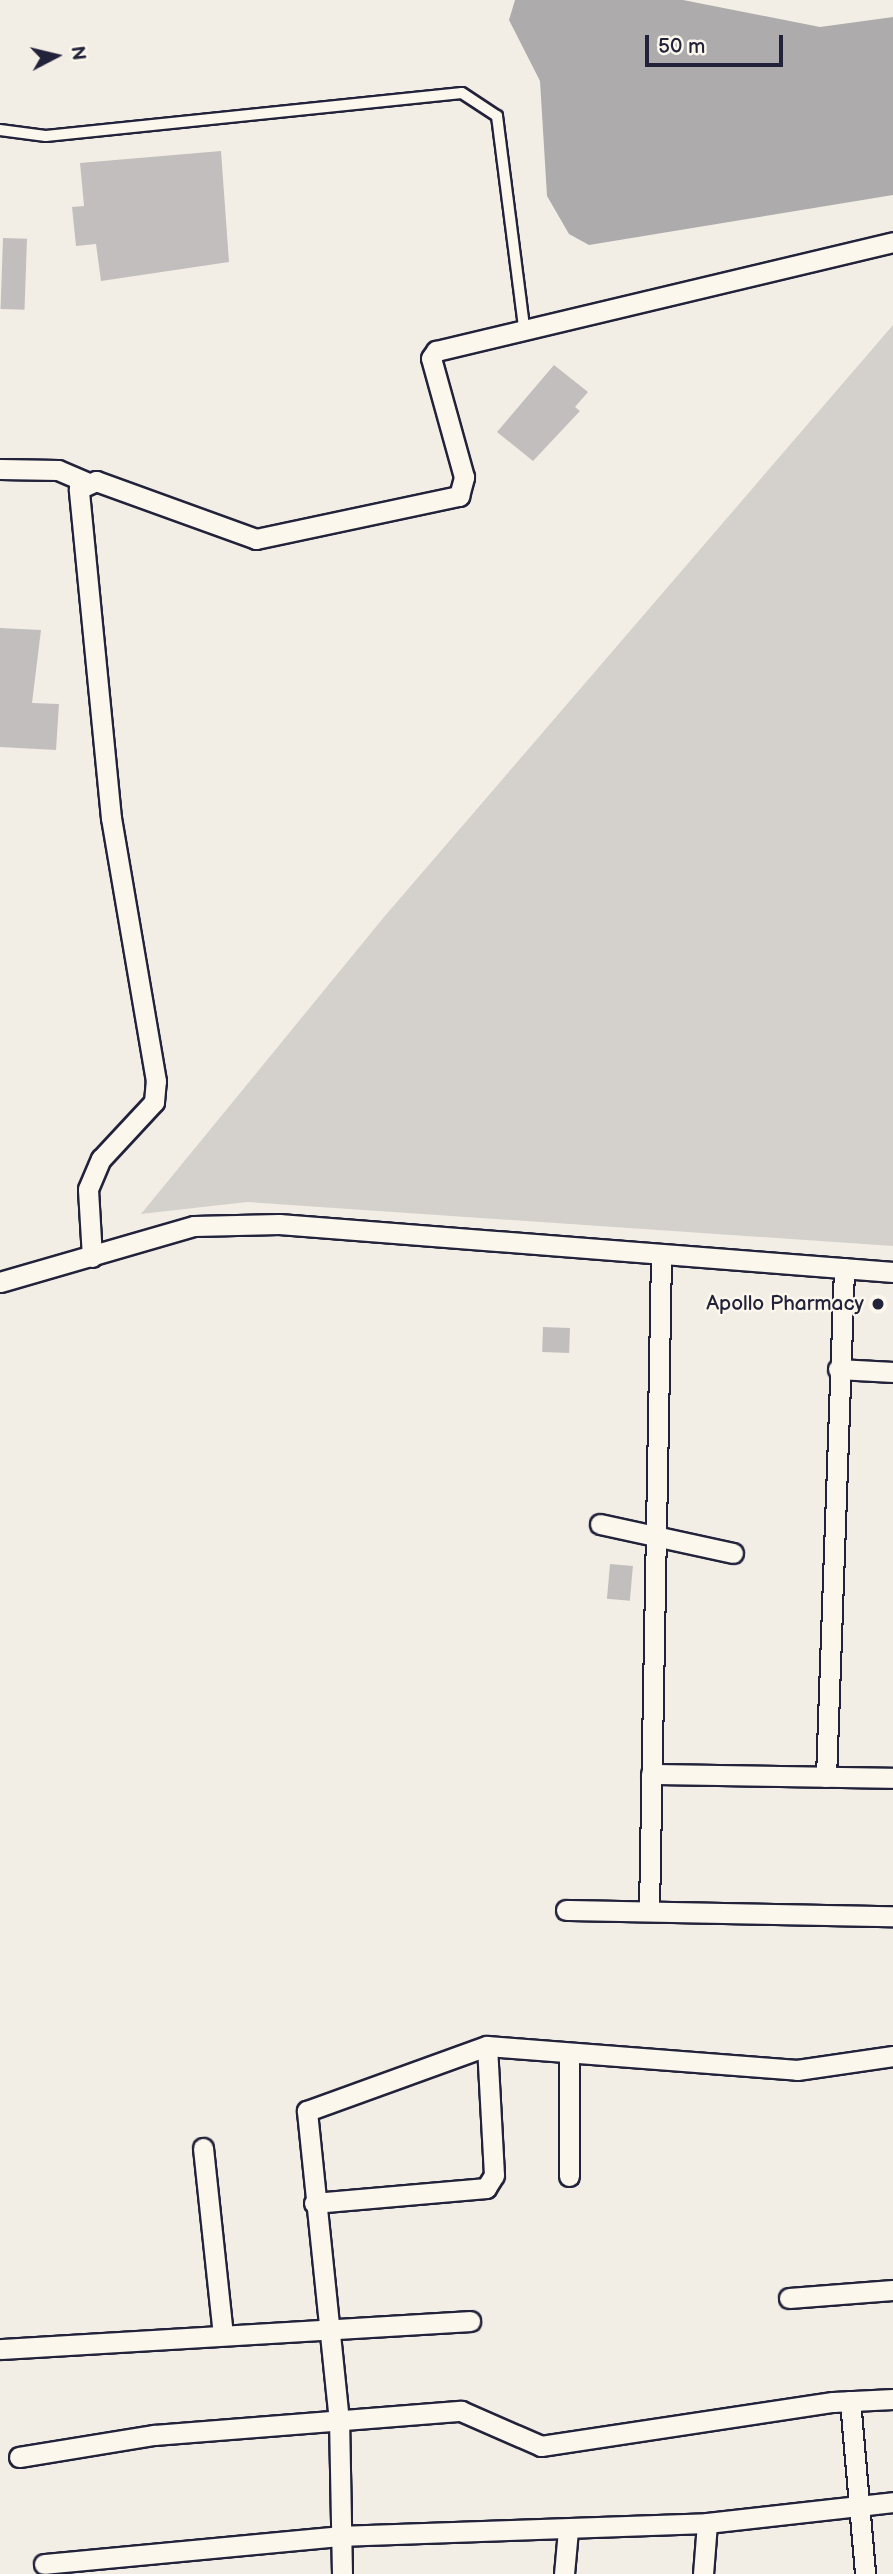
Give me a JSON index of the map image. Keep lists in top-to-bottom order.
{
  "places": ["Apollo Pharmacy"],
  "scale_bar": "50 m",
  "north": "right"
}
